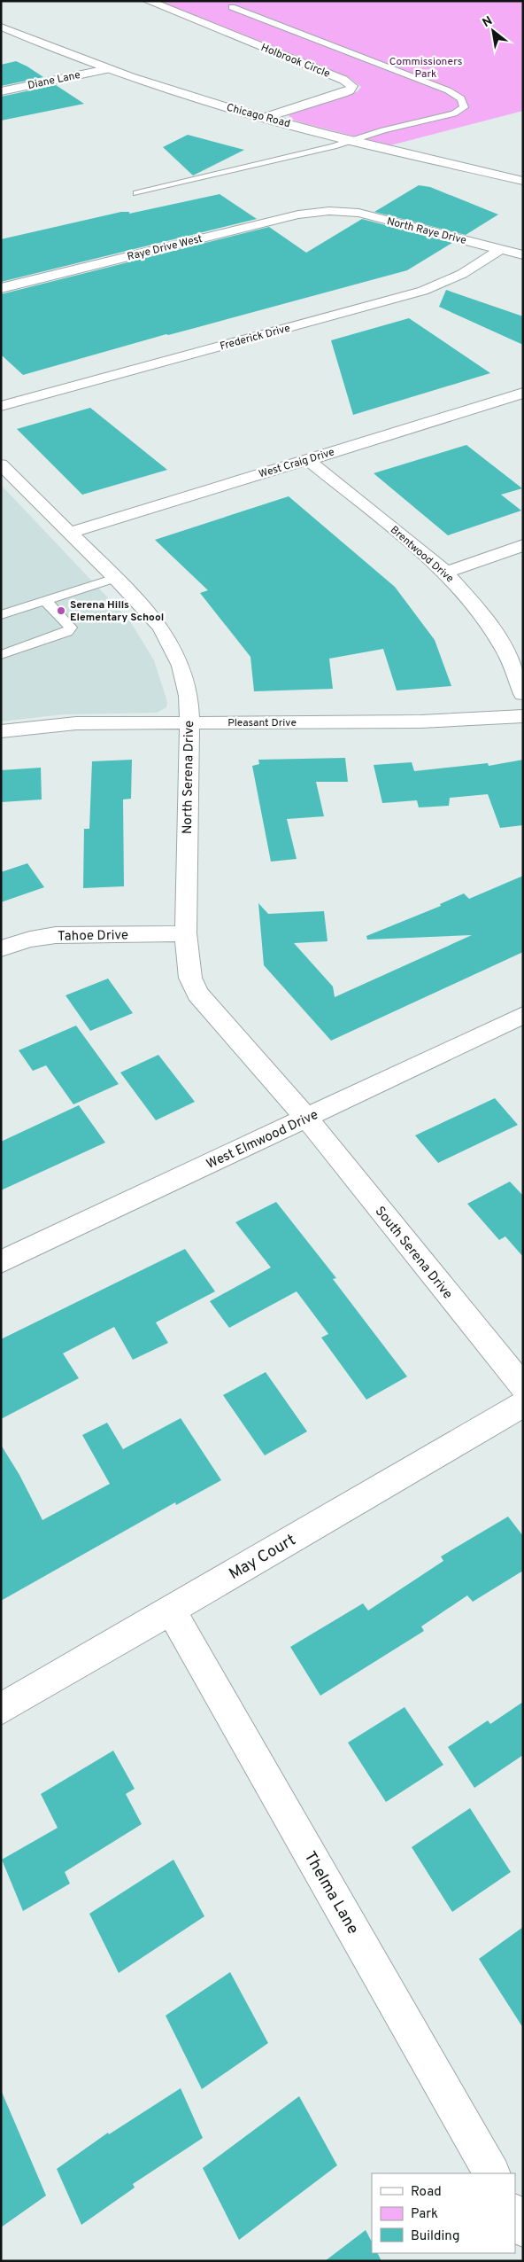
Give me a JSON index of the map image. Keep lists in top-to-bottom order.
{
  "streets": {
    "street": [
      "Holbrook Circle",
      "Diane Lane",
      "Chicago Road",
      "North Raye Drive",
      "Raye Drive West",
      "Frederick Drive",
      "West Craig Drive",
      "Brentwood Drive",
      "Pleasant Drive",
      "North Serena Drive",
      "Tahoe Drive",
      "West Elmwood Drive",
      "South Serena Drive",
      "May Court",
      "Thelma Lane"
    ]
  },
  "crossings": [
    ["Holbrook Circle", "Chicago Road"],
    ["Diane Lane", "Chicago Road"],
    ["North Raye Drive", "Raye Drive West"],
    ["North Raye Drive", "Frederick Drive"],
    ["West Craig Drive", "Brentwood Drive"],
    ["West Craig Drive", "North Serena Drive"],
    ["Pleasant Drive", "North Serena Drive"],
    ["North Serena Drive", "Tahoe Drive"],
    ["North Serena Drive", "West Elmwood Drive"],
    ["North Serena Drive", "South Serena Drive"],
    ["West Elmwood Drive", "South Serena Drive"],
    ["May Court", "Thelma Lane"]
  ],
  "parks": ["Commissioners Park"],
  "places": ["Serena Hills Elementary School"],
  "legend": ["Road", "Park", "Building"],
  "north": "top left"
}
